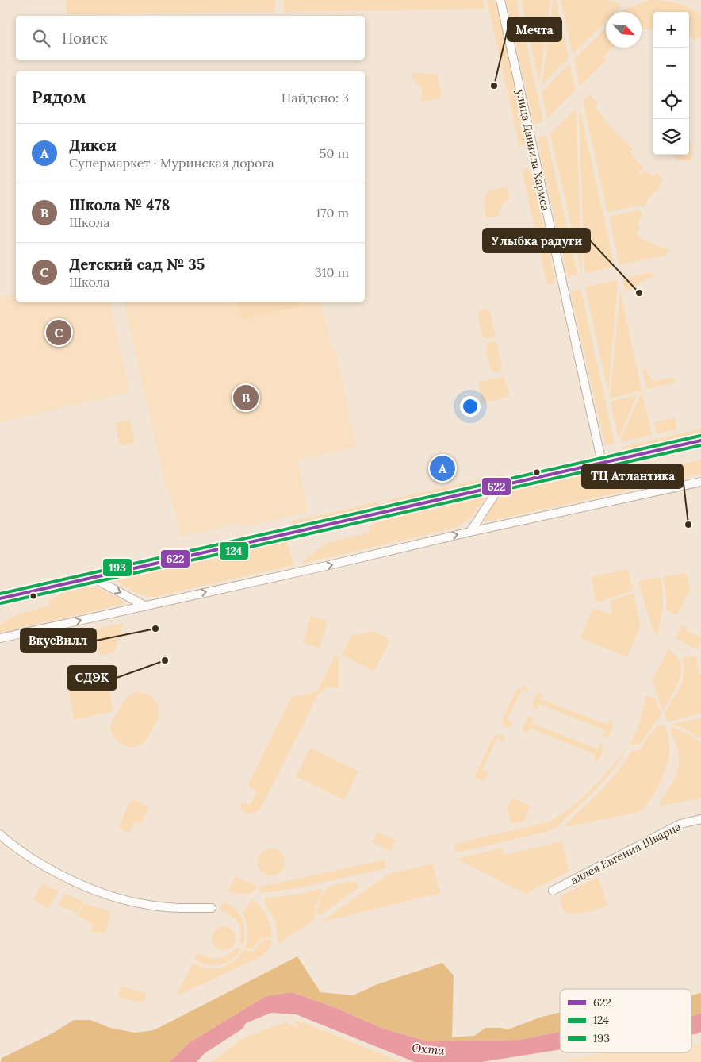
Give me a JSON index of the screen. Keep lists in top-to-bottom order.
{
  "streets": {
    "street": ["улица Даниила Хармса", "аллея Евгения Шварца"]
  },
  "water": ["Охта"],
  "places": [
    "Мечта",
    "Улыбка радуги",
    "ТЦ Атлантика",
    "ВкусВилл",
    "СДЭК"
  ],
  "lines": ["transit line 193", "transit line 622", "transit line 124"],
  "legend": ["622", "124", "193"],
  "north": "bottom right",
  "page": {
    "map_buttons": ["+", "−"],
    "search": "Поиск",
    "heading": ["Рядом", "Найдено: 3"],
    "list": [
      {
        "mark": "A",
        "name": "Дикси",
        "note": "Супермаркет · Муринская дорога",
        "value": "50 m"
      },
      {
        "mark": "B",
        "name": "Школа № 478",
        "note": "Школа",
        "value": "170 m"
      },
      {
        "mark": "C",
        "name": "Детский сад № 35",
        "note": "Школа",
        "value": "310 m"
      }
    ],
    "pins": ["C", "B", "A"]
  }
}
